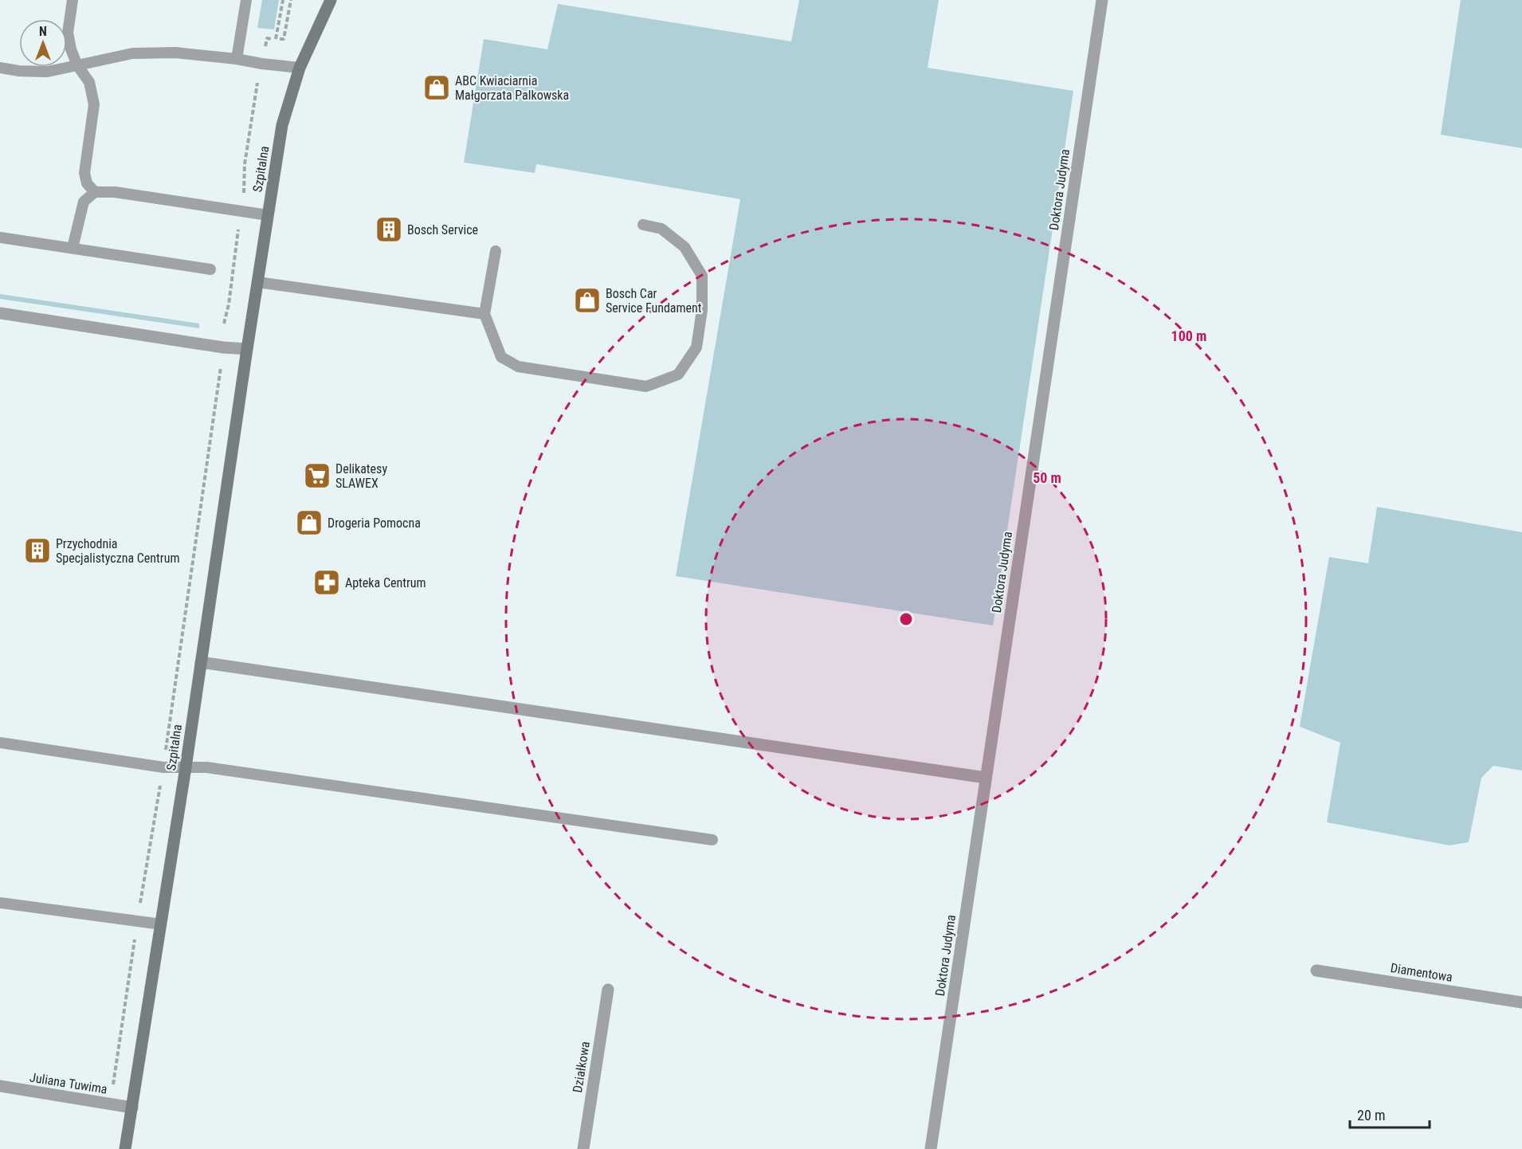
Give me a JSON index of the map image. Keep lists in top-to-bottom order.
{
  "streets": {
    "street": [
      "Szpitalna",
      "Doktora Judyma",
      "Diamentowa",
      "Działkowa",
      "Juliana Tuwima"
    ]
  },
  "crossings": [
    ["Szpitalna", "Juliana Tuwima"]
  ],
  "places": {
    "shop": ["ABC Kwiaciarnia Małgorzata Palkowska", "Bosch Car Service Fundament", "Drogeria Pomocna"],
    "building": ["Bosch Service", "Przychodnia Specjalistyczna Centrum"],
    "supermarket": ["Delikatesy SLAWEX"],
    "pharmacy": ["Apteka Centrum"]
  },
  "scale_bar": "20 m",
  "north": "top",
  "rings": ["100 m", "50 m"]
}
